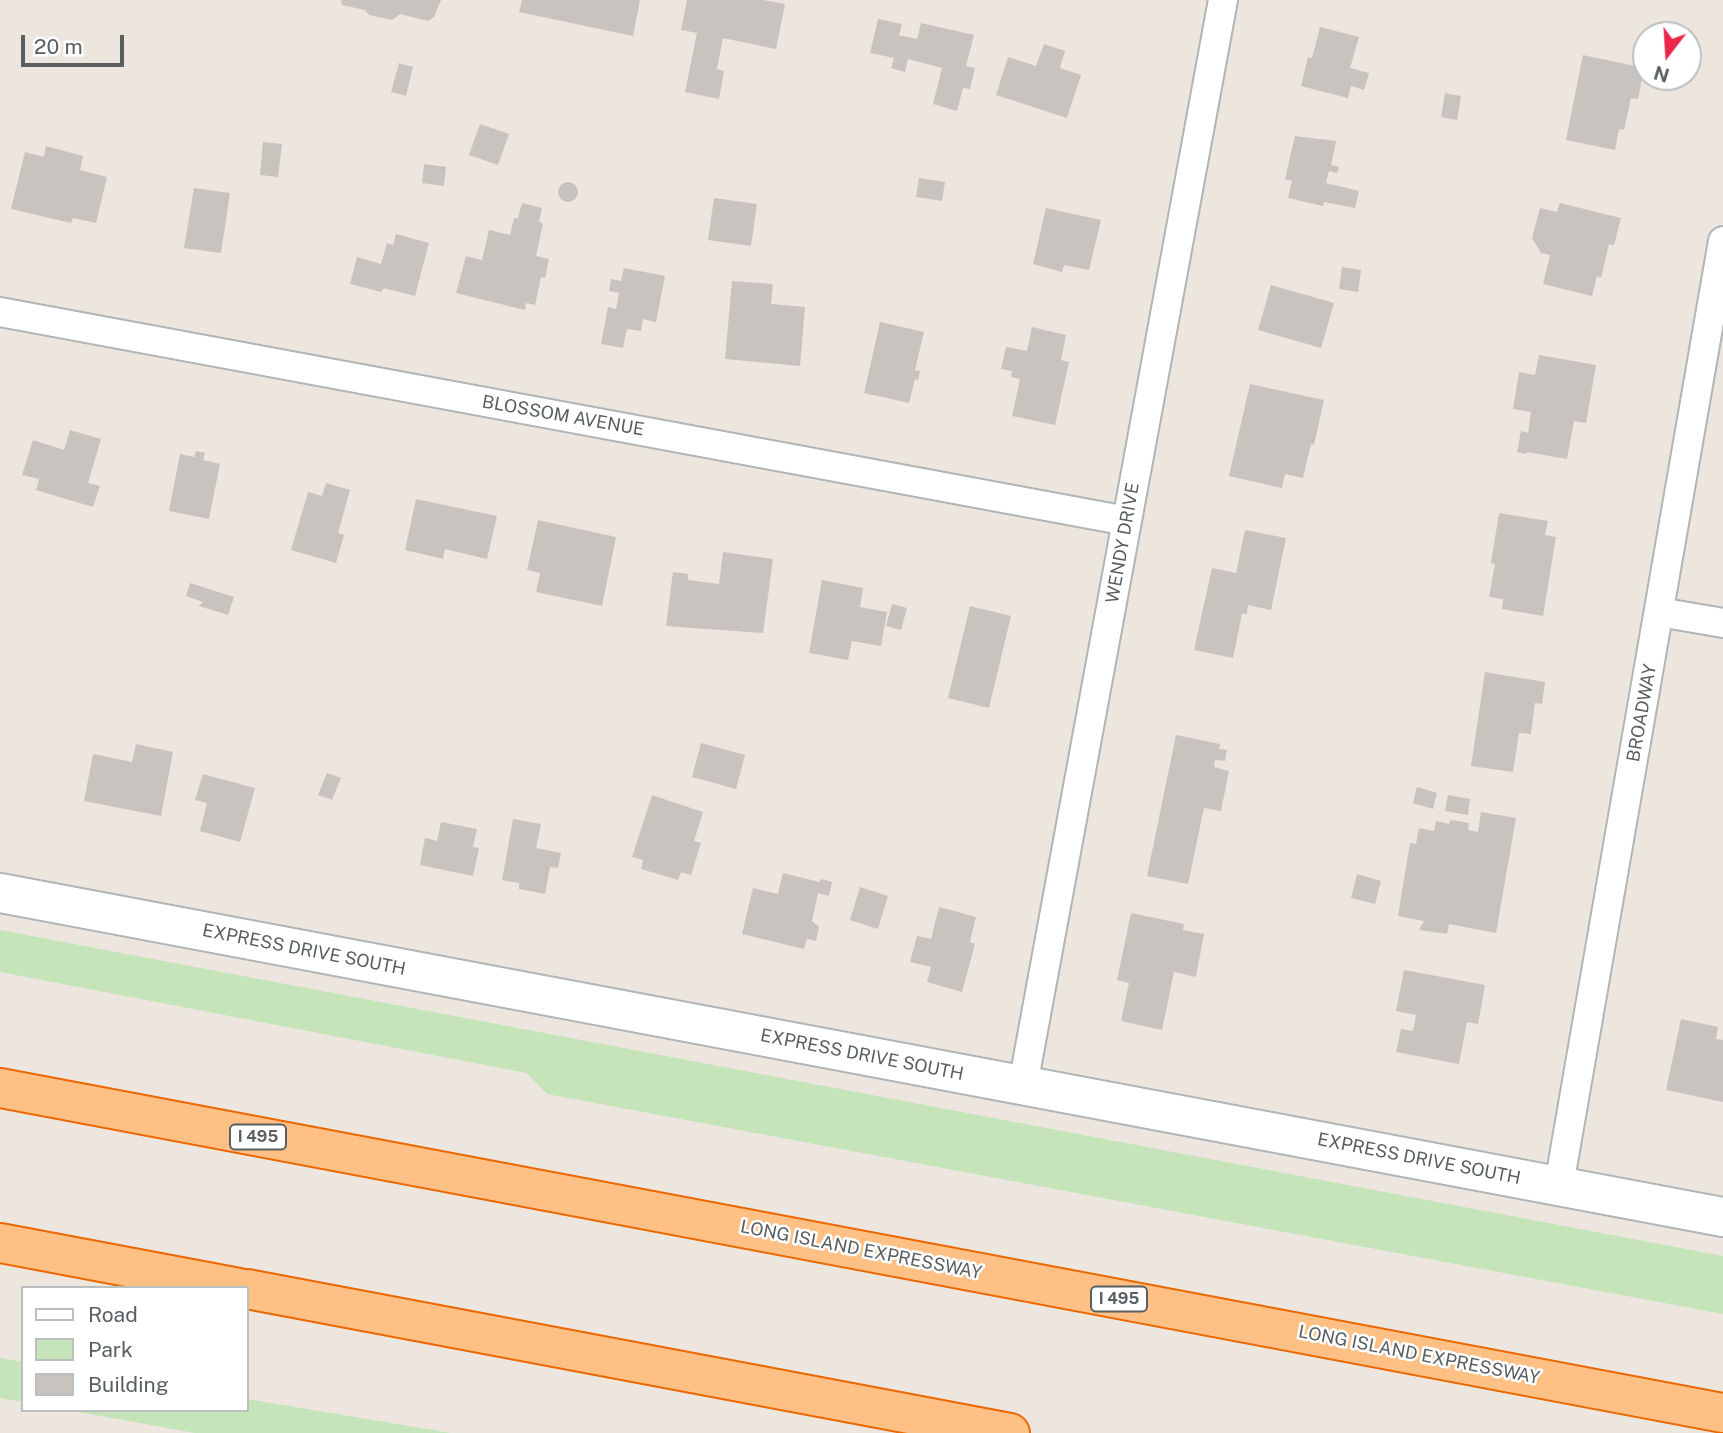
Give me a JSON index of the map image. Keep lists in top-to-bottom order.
{
  "streets": {
    "highway": ["I 495", "LONG ISLAND EXPRESSWAY"],
    "main road": ["EXPRESS DRIVE SOUTH"],
    "street": ["BLOSSOM AVENUE", "WENDY DRIVE", "BROADWAY"]
  },
  "crossings": [
    ["BLOSSOM AVENUE", "WENDY DRIVE"],
    ["WENDY DRIVE", "EXPRESS DRIVE SOUTH"],
    ["BROADWAY", "EXPRESS DRIVE SOUTH"]
  ],
  "legend": ["Road", "Park", "Building"],
  "scale_bar": "20 m",
  "north": "bottom"
}
